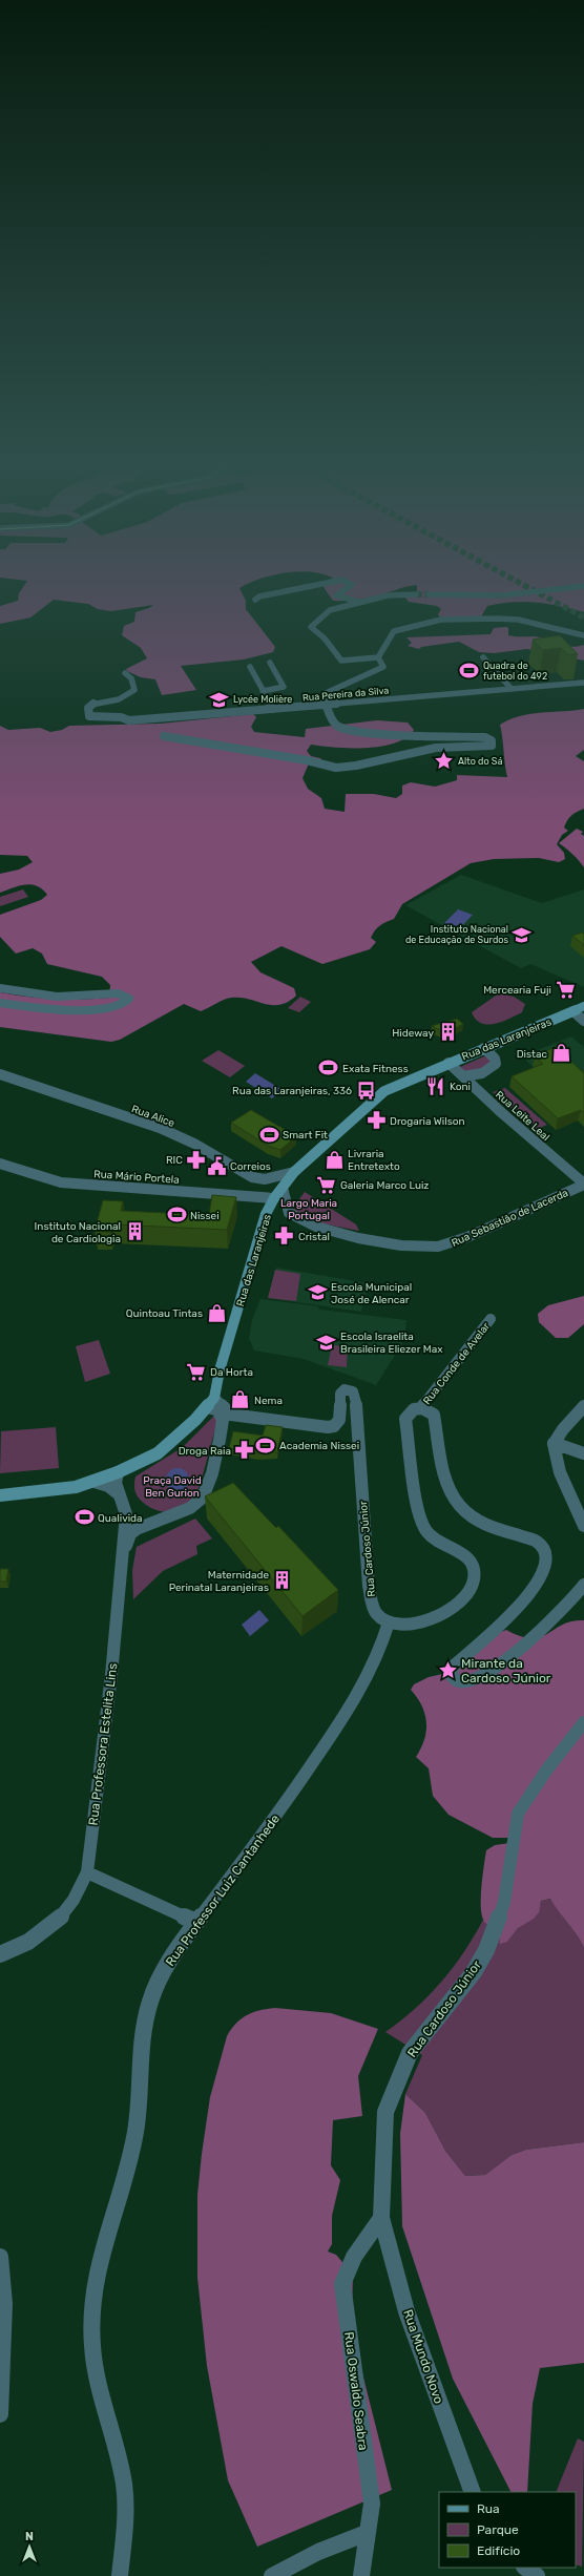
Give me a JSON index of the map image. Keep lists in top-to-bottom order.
{
  "streets": {
    "main road": ["Rua das Laranjeiras"],
    "street": [
      "Rua Pereira da Silva",
      "Rua Alice",
      "Rua Leite Leal",
      "Rua Mário Portela",
      "Rua Sebastião de Lacerda",
      "Rua Conde de Avelar",
      "Rua Cardoso Júnior",
      "Rua Professora Estelita Lins",
      "Rua Professor Luiz Cantanhede",
      "Rua Mundo Novo",
      "Rua Oswaldo Seabra"
    ]
  },
  "crossings": [
    ["Rua das Laranjeiras", "Rua Alice"],
    ["Rua das Laranjeiras", "Rua Leite Leal"],
    ["Rua das Laranjeiras", "Rua Mário Portela"],
    ["Rua das Laranjeiras", "Rua Sebastião de Lacerda"],
    ["Rua das Laranjeiras", "Rua Professora Estelita Lins"],
    ["Rua Leite Leal", "Rua Sebastião de Lacerda"],
    ["Rua Cardoso Júnior", "Rua Professor Luiz Cantanhede"],
    ["Rua Cardoso Júnior", "Rua Mundo Novo"],
    ["Rua Cardoso Júnior", "Rua Oswaldo Seabra"],
    ["Rua Mundo Novo", "Rua Oswaldo Seabra"]
  ],
  "parks": ["Largo Maria Portugal", "Praça David Ben Gurion"],
  "places": {
    "sports": [
      "Quadra de futebol do 492",
      "Exata Fitness",
      "Smart Fit",
      "Nissei",
      "Academia Nissei",
      "Qualivida"
    ],
    "school or university": [
      "Lycée Molière",
      "Instituto Nacional de Educação de Surdos",
      "Escola Municipal José de Alencar",
      "Escola Israelita Brasileira Eliezer Max"
    ],
    "place": ["Alto do Sá", "Mirante da Cardoso Júnior"],
    "supermarket": ["Mercearia Fuji", "Galeria Marco Luiz", "Da Horta"],
    "building": ["Hideway", "Instituto Nacional de Cardiologia", "Maternidade Perinatal Laranjeiras"],
    "shop": [
      "Distac",
      "Livraria Entretexto",
      "Quintoau Tintas",
      "Nema"
    ],
    "restaurant": ["Koni"],
    "bus stop": ["Rua das Laranjeiras, 336"],
    "pharmacy": [
      "Drogaria Wilson",
      "RIC",
      "Cristal",
      "Droga Raia"
    ],
    "public building": ["Correios"]
  },
  "legend": ["Rua", "Parque", "Edifício"],
  "north": "top"
}
